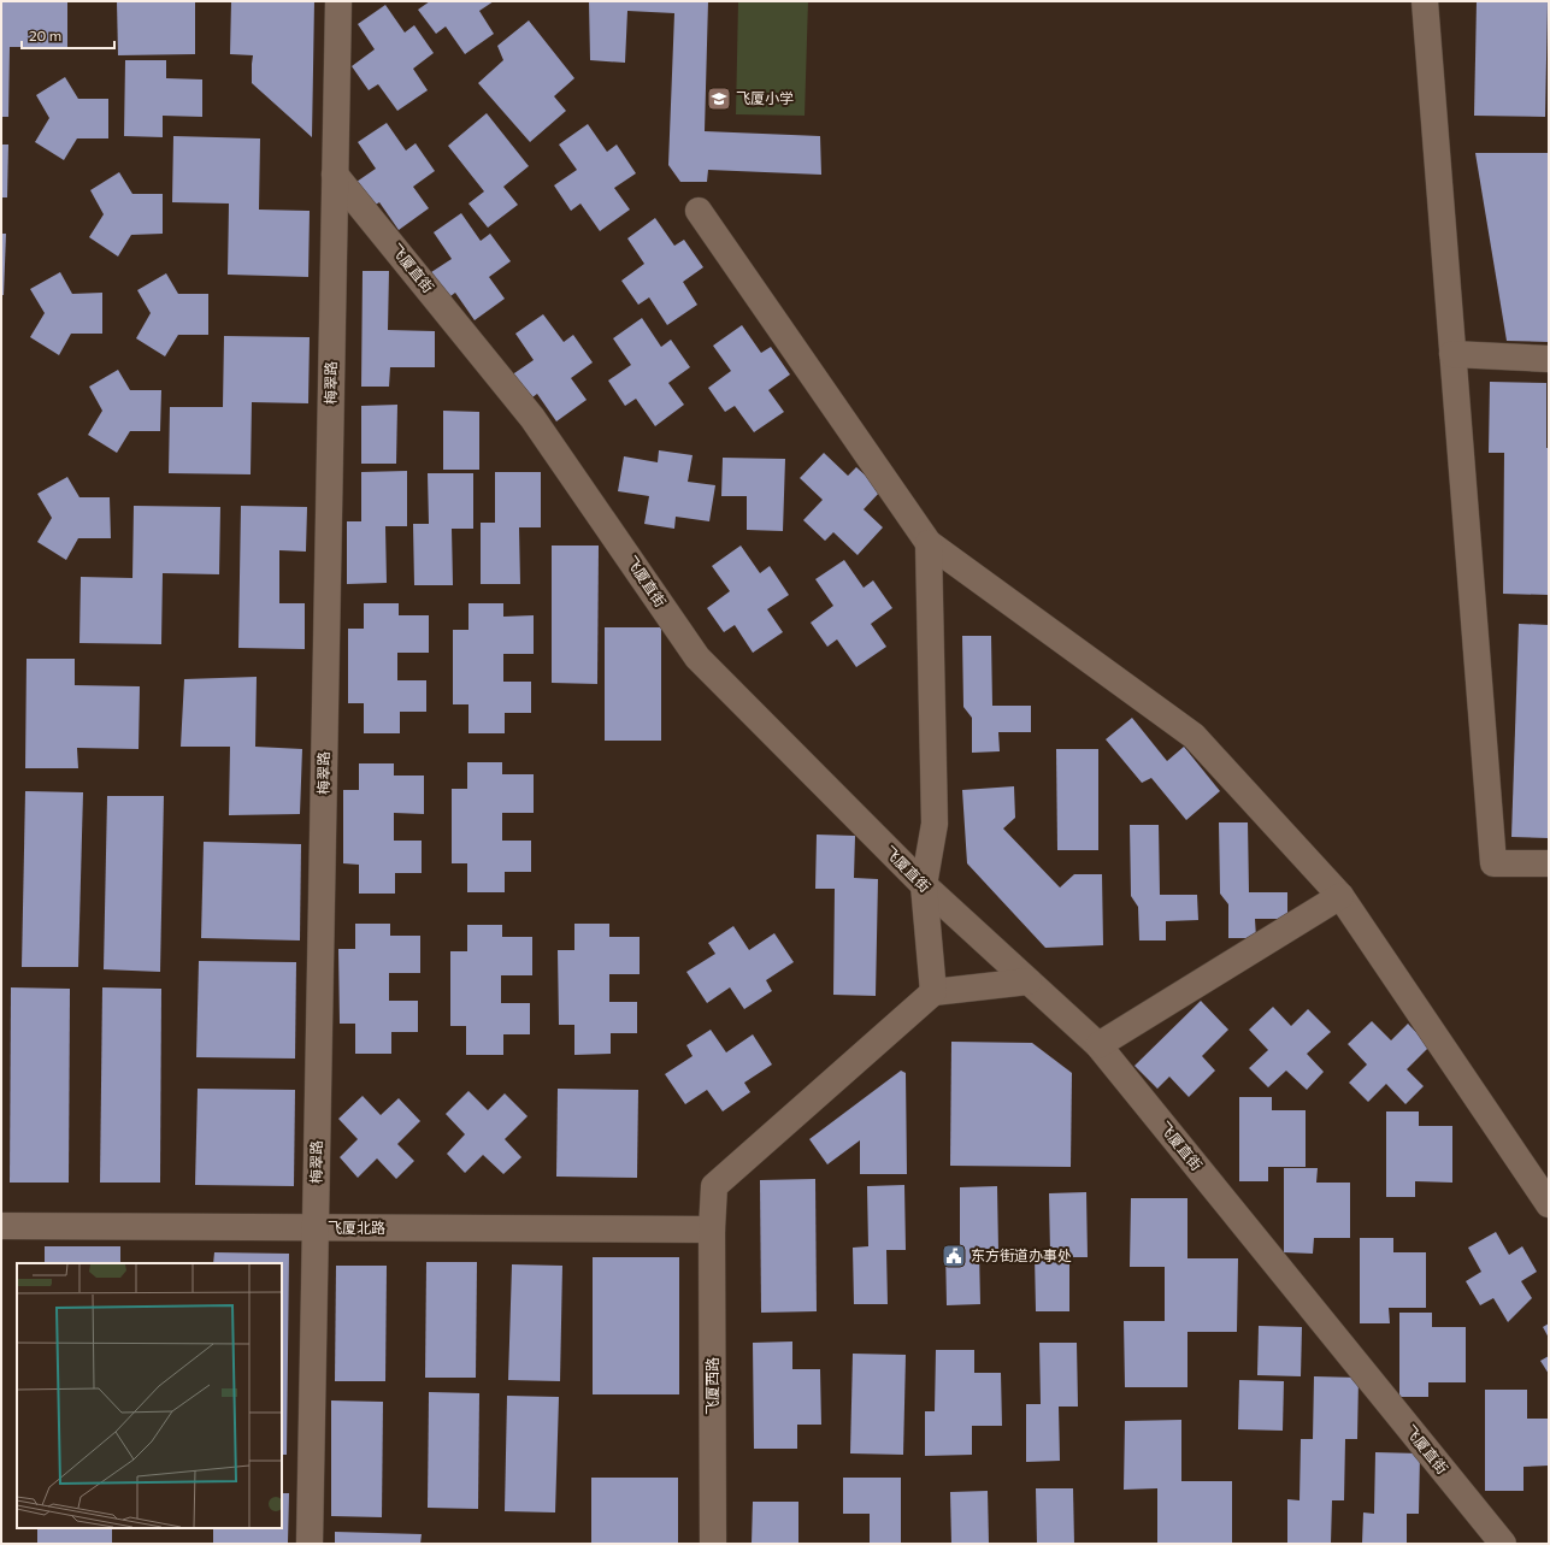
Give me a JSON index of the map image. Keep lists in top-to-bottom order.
{
  "streets": {
    "street": [
      "飞厦直街",
      "梅翠路",
      "飞厦北路",
      "飞厦西路"
    ]
  },
  "crossings": [
    ["飞厦直街", "梅翠路"],
    ["梅翠路", "飞厦北路"],
    ["飞厦北路", "飞厦西路"]
  ],
  "places": {
    "school or university": ["飞厦小学"],
    "public building": ["东方街道办事处"]
  },
  "scale_bar": "20 m"
}
